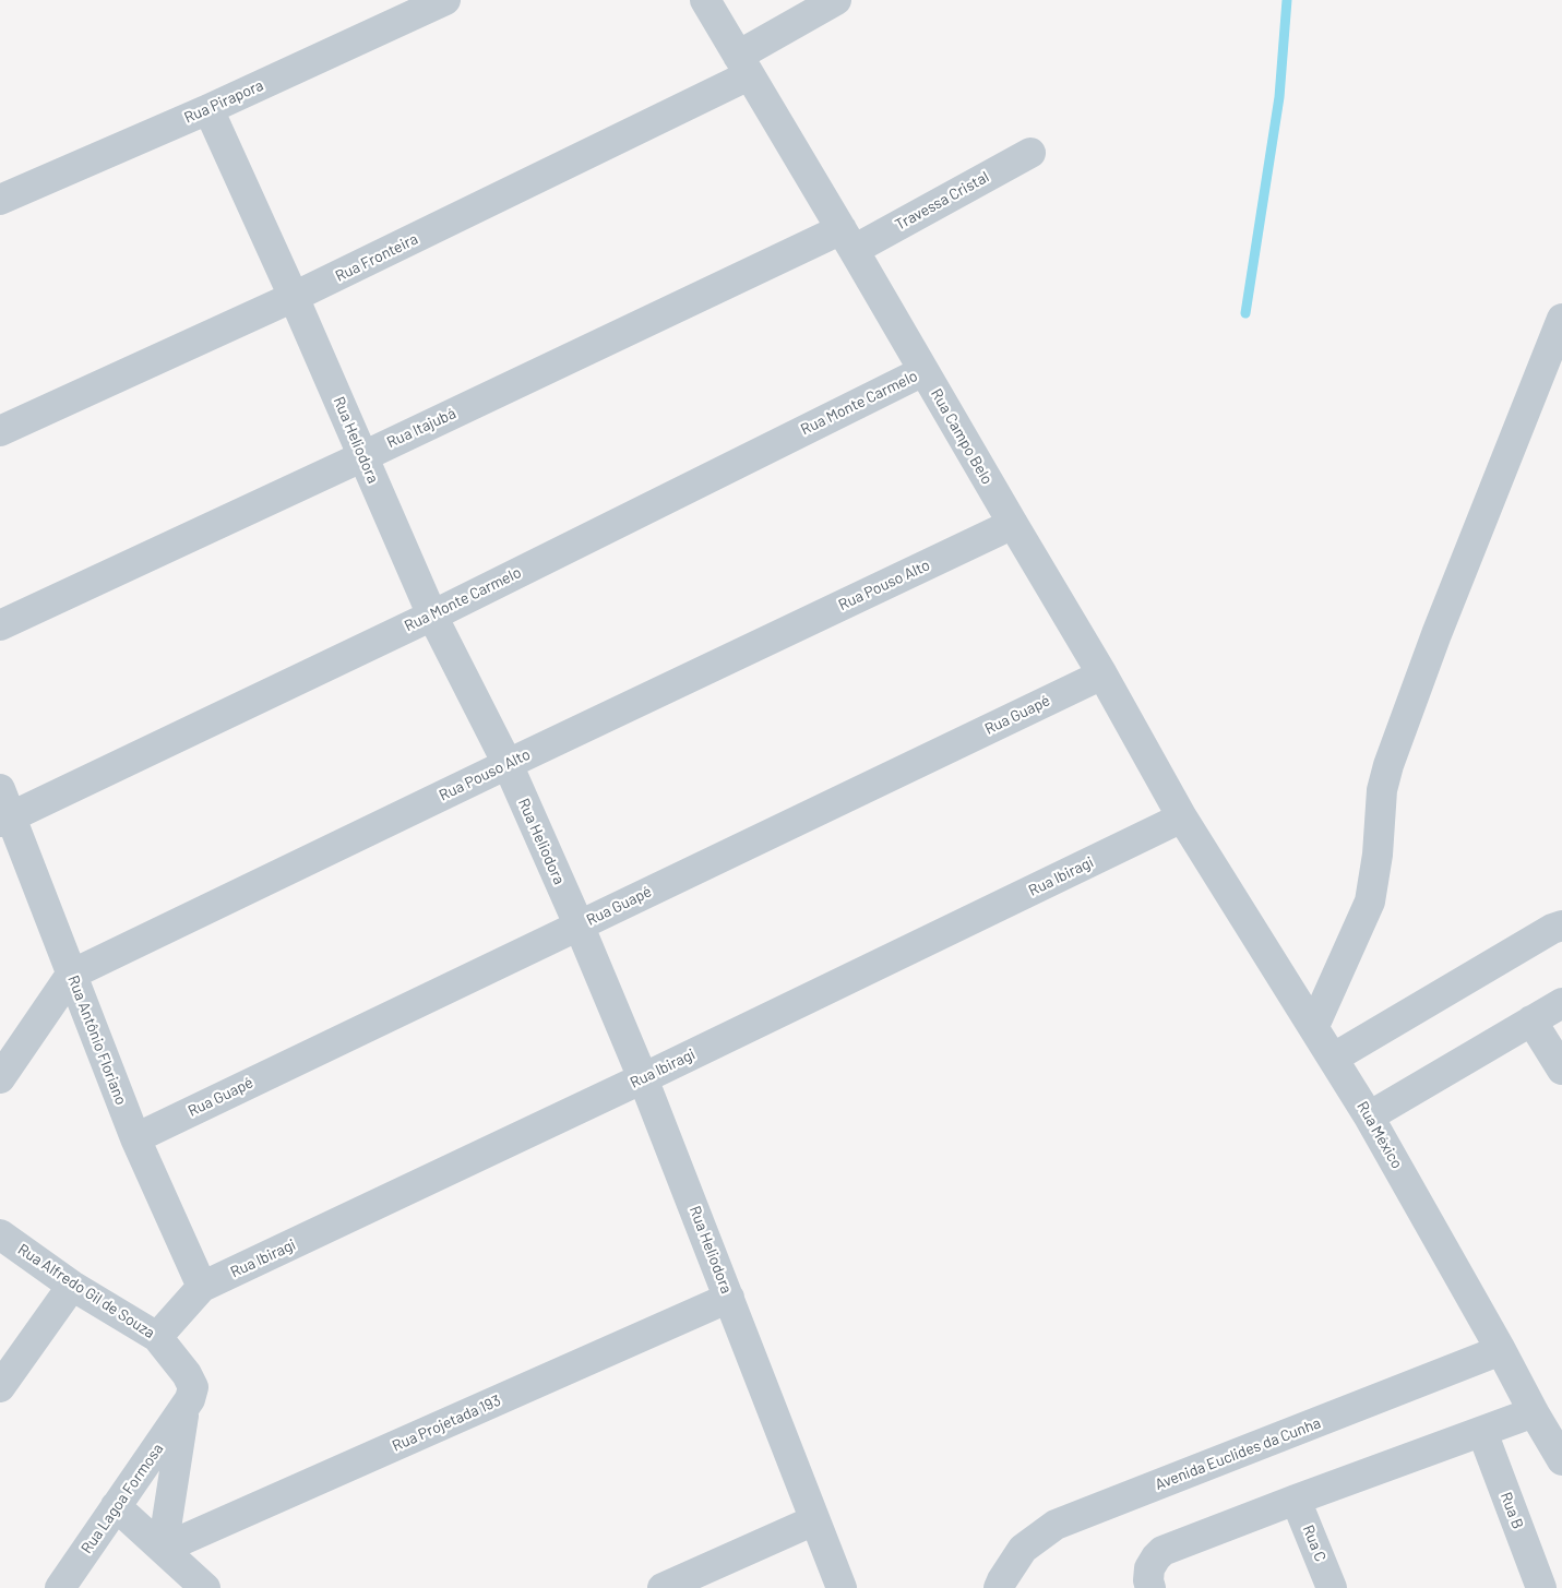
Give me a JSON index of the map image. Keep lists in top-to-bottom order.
{
  "streets": {
    "street": [
      "Rua Pirapora",
      "Travessa Cristal",
      "Rua Fronteira",
      "Rua Monte Carmelo",
      "Rua Itajubá",
      "Rua Campo Belo",
      "Rua Heliodora",
      "Rua Pouso Alto",
      "Rua Guapé",
      "Rua Ibiragi",
      "Rua Antônio Floriano",
      "Rua México",
      "Rua Alfredo Gil de Souza",
      "Rua Projetada 193",
      "Avenida Euclides da Cunha",
      "Rua Lagoa Formosa",
      "Rua B",
      "Rua C"
    ]
  },
  "crossings": [
    ["Rua Pirapora", "Rua Heliodora"],
    ["Travessa Cristal", "Rua Itajubá"],
    ["Travessa Cristal", "Rua Campo Belo"],
    ["Rua Fronteira", "Rua Campo Belo"],
    ["Rua Fronteira", "Rua Heliodora"],
    ["Rua Monte Carmelo", "Rua Campo Belo"],
    ["Rua Monte Carmelo", "Rua Heliodora"],
    ["Rua Monte Carmelo", "Rua Antônio Floriano"],
    ["Rua Itajubá", "Rua Campo Belo"],
    ["Rua Itajubá", "Rua Heliodora"],
    ["Rua Campo Belo", "Rua Pouso Alto"],
    ["Rua Campo Belo", "Rua Guapé"],
    ["Rua Campo Belo", "Rua Ibiragi"],
    ["Rua Campo Belo", "Rua México"],
    ["Rua Heliodora", "Rua Pouso Alto"],
    ["Rua Heliodora", "Rua Guapé"],
    ["Rua Heliodora", "Rua Ibiragi"],
    ["Rua Heliodora", "Rua Projetada 193"],
    ["Rua Pouso Alto", "Rua Antônio Floriano"],
    ["Rua Guapé", "Rua Antônio Floriano"],
    ["Rua Ibiragi", "Rua Antônio Floriano"],
    ["Rua Ibiragi", "Rua México"],
    ["Rua Ibiragi", "Rua Alfredo Gil de Souza"],
    ["Rua México", "Avenida Euclides da Cunha"],
    ["Rua Alfredo Gil de Souza", "Rua Lagoa Formosa"]
  ]
}
